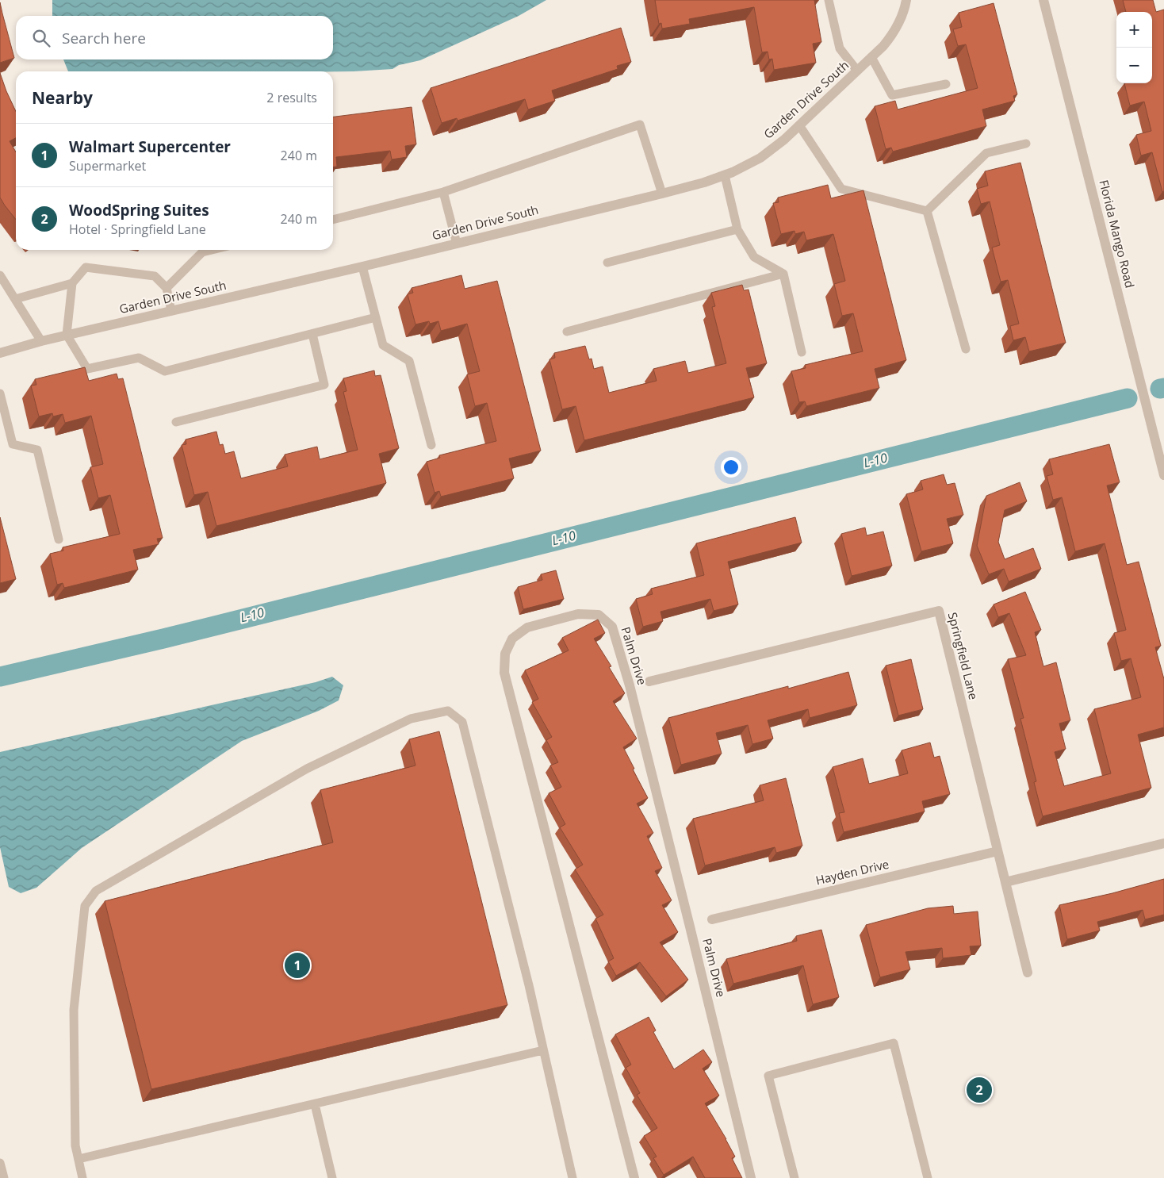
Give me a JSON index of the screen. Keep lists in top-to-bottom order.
{
  "streets": {
    "street": [
      "Garden Drive South",
      "Florida Mango Road",
      "Palm Drive",
      "Springfield Lane",
      "Hayden Drive"
    ]
  },
  "crossings": [
    ["Springfield Lane", "Hayden Drive"]
  ],
  "water": ["L-10"],
  "page": {
    "map_buttons": ["+", "−"],
    "search": "Search here",
    "heading": ["Nearby", "2 results"],
    "list": [
      {
        "mark": "1",
        "name": "Walmart Supercenter",
        "note": "Supermarket",
        "value": "240 m"
      },
      {
        "mark": "2",
        "name": "WoodSpring Suites",
        "note": "Hotel · Springfield Lane",
        "value": "240 m"
      }
    ],
    "pins": ["1", "2"]
  }
}
